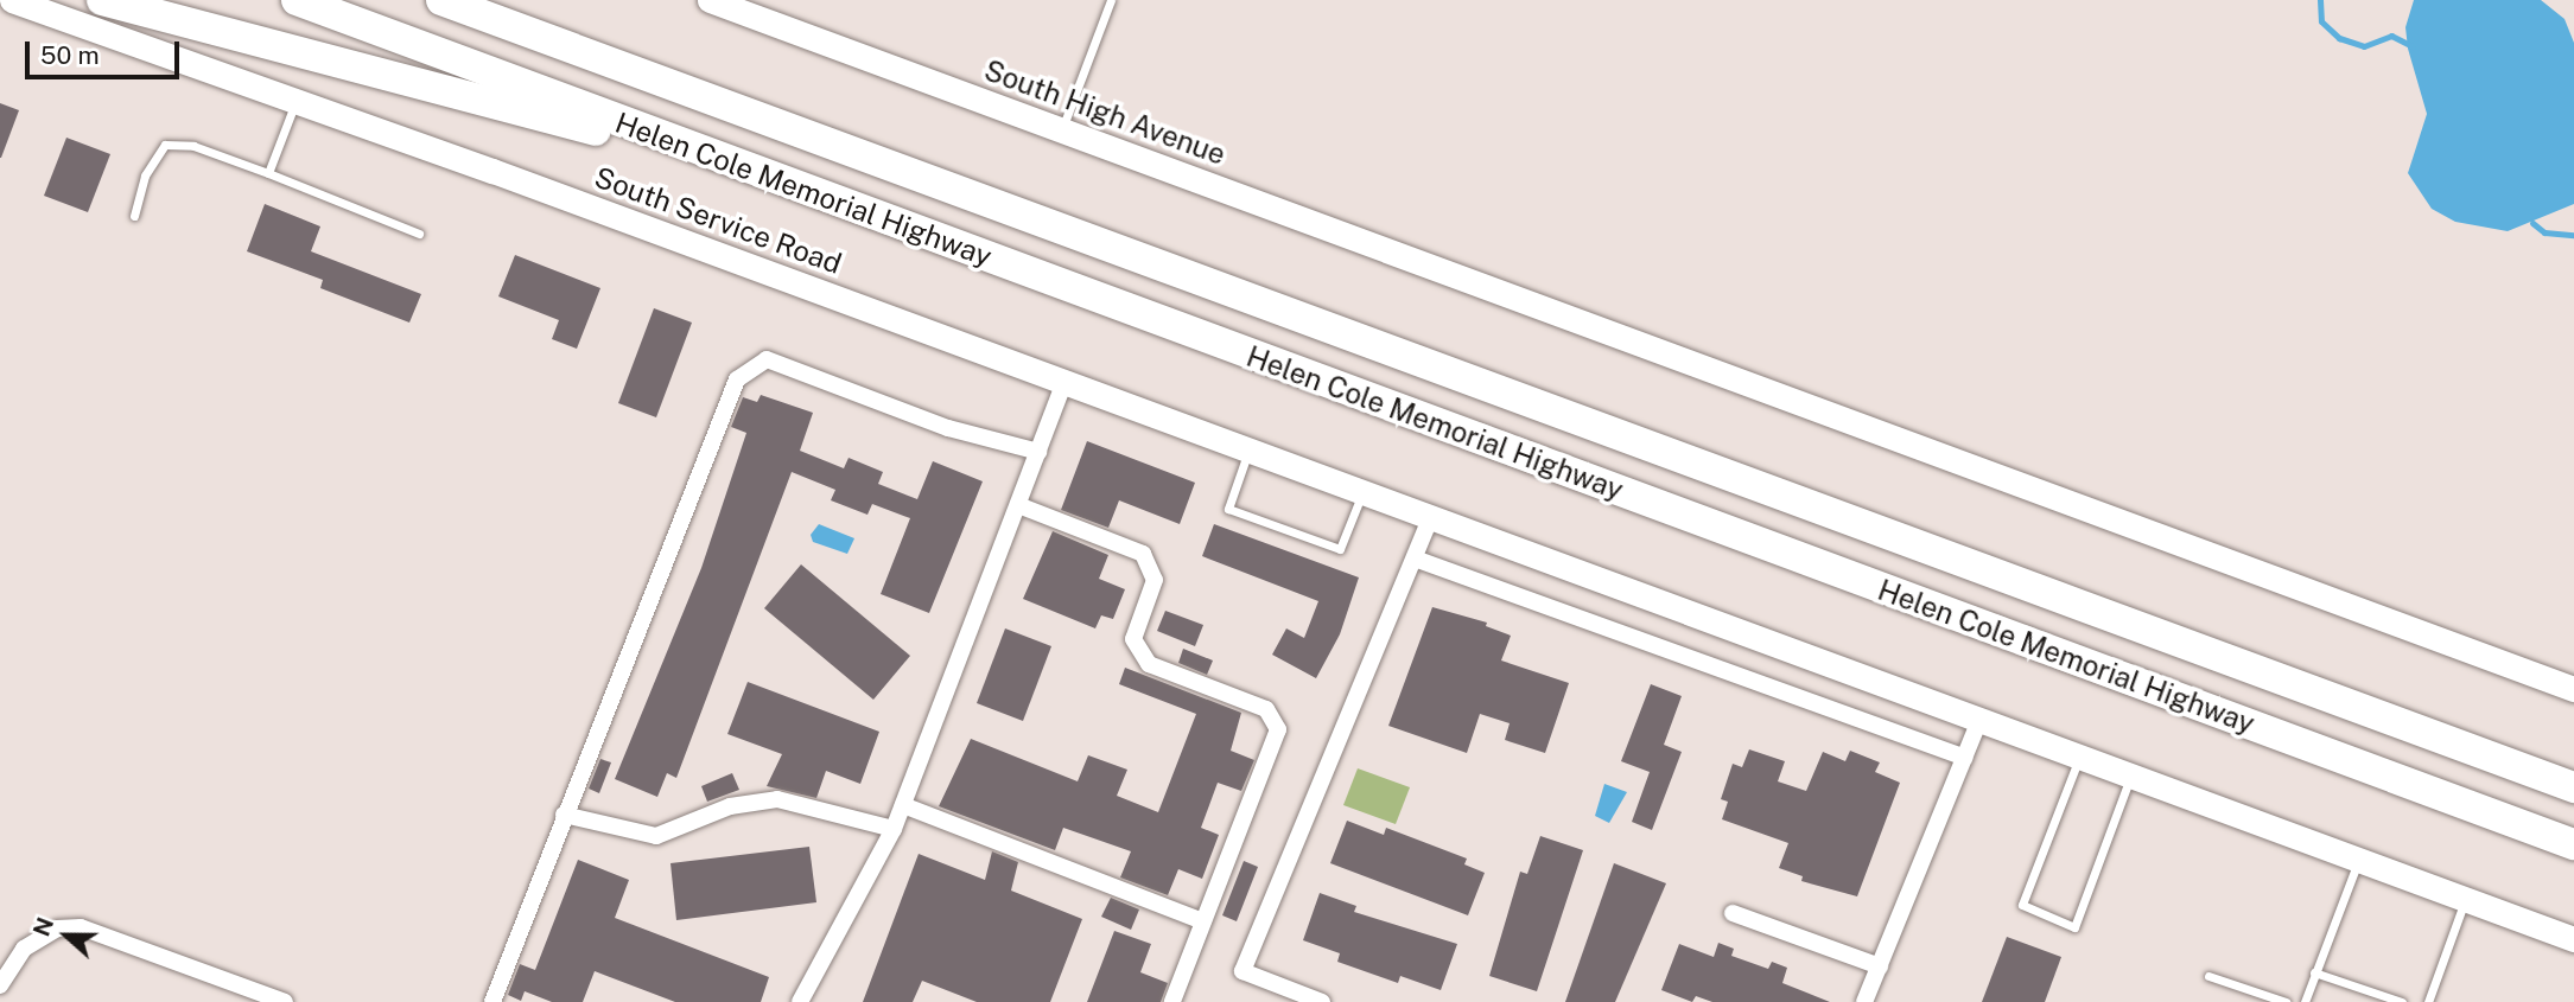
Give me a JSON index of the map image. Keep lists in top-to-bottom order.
{
  "streets": {
    "highway": ["Helen Cole Memorial Highway"],
    "main road": ["South High Avenue", "South Service Road"]
  },
  "scale_bar": "50 m",
  "north": "left"
}
